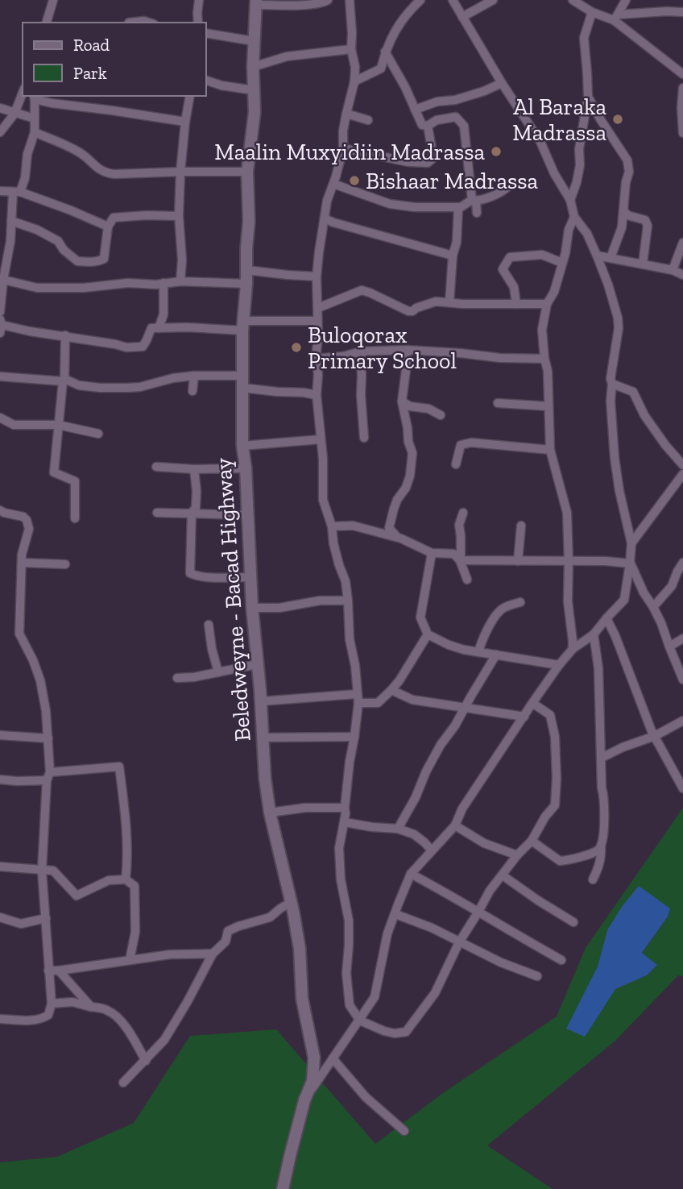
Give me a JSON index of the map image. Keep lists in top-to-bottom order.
{
  "streets": {
    "street": ["Beledweyne - Bacad Highway"]
  },
  "places": [
    "Al Baraka Madrassa",
    "Maalin Muxyidiin Madrassa",
    "Bishaar Madrassa",
    "Buloqorax Primary School"
  ],
  "legend": ["Road", "Park"]
}
